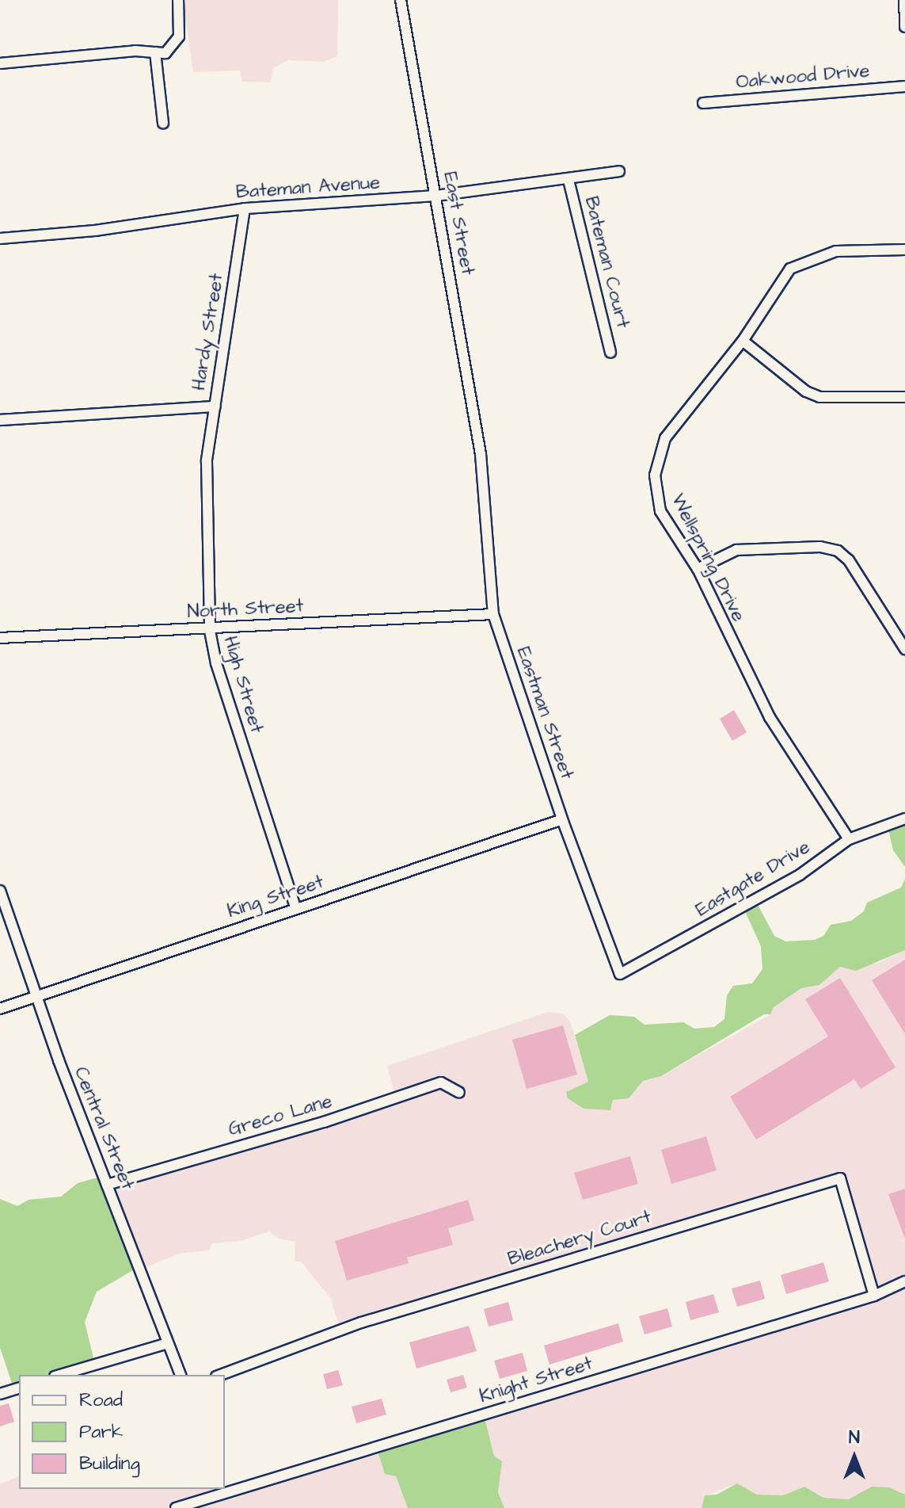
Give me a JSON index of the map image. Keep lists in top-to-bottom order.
{
  "streets": {
    "street": [
      "Oakwood Drive",
      "Bateman Avenue",
      "East Street",
      "Bateman Court",
      "Hardy Street",
      "Wellspring Drive",
      "North Street",
      "High Street",
      "Eastman Street",
      "Eastgate Drive",
      "King Street",
      "Greco Lane",
      "Central Street",
      "Bleachery Court",
      "Knight Street"
    ]
  },
  "crossings": [
    ["Bateman Avenue", "East Street"],
    ["Bateman Avenue", "Bateman Court"],
    ["Bateman Avenue", "Hardy Street"],
    ["East Street", "Eastman Street"],
    ["Hardy Street", "High Street"],
    ["Wellspring Drive", "Eastgate Drive"],
    ["North Street", "High Street"],
    ["North Street", "Eastman Street"],
    ["High Street", "King Street"],
    ["Eastman Street", "Eastgate Drive"],
    ["Eastman Street", "King Street"],
    ["King Street", "Central Street"],
    ["Greco Lane", "Central Street"],
    ["Bleachery Court", "Knight Street"]
  ],
  "legend": ["Road", "Park", "Building"],
  "north": "top"
}
